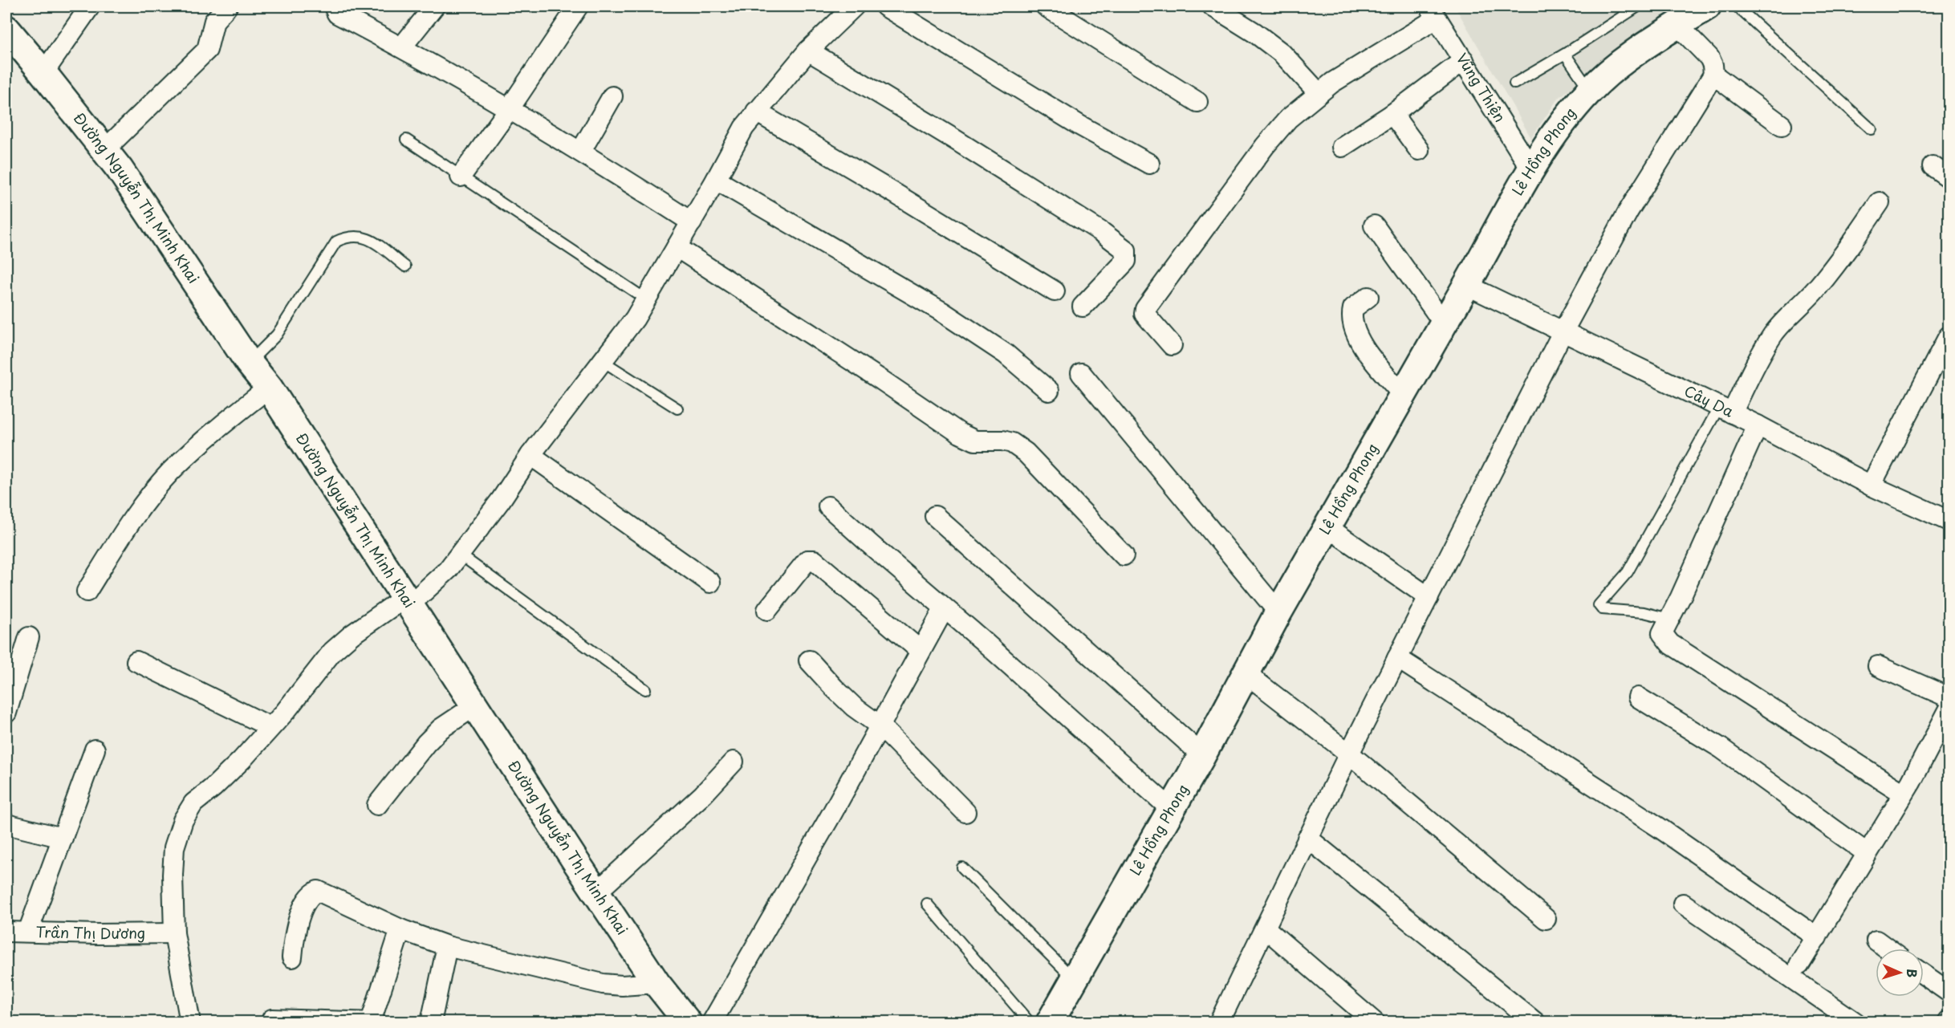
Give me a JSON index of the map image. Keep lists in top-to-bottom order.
{
  "streets": {
    "main road": ["Lê Hồng Phong", "Đường Nguyễn Thị Minh Khai"],
    "street": ["Vũng Thiện", "Cây Da", "Trần Thị Dương"]
  },
  "crossings": [
    ["Vũng Thiện", "Lê Hồng Phong"],
    ["Lê Hồng Phong", "Cây Da"]
  ],
  "north": "right"
}
